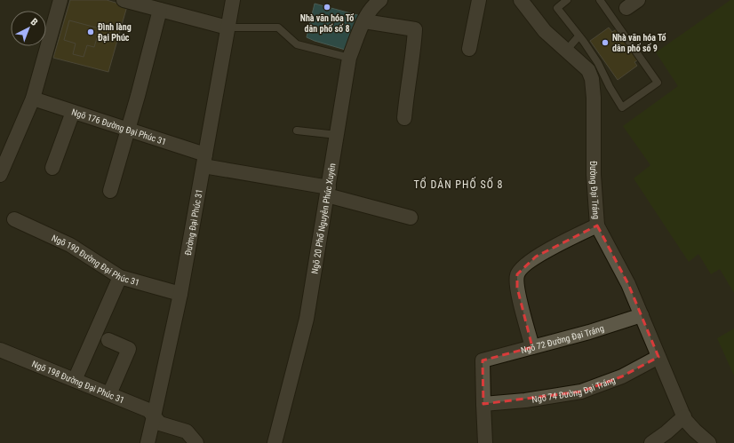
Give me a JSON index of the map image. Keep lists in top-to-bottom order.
{
  "streets": {
    "street": [
      "Ngõ 176 Đường Đại Phúc 31",
      "Đường Đại Tráng",
      "Ngõ 20 Phố Nguyễn Phúc Xuyên",
      "Đường Đại Phúc 31",
      "Ngõ 190 Đường Đại Phúc 31",
      "Ngõ 72 Đường Đại Tráng",
      "Ngõ 198 Đường Đại Phúc 31",
      "Ngõ 74 Đường Đại Tráng"
    ]
  },
  "crossings": [
    ["Ngõ 176 Đường Đại Phúc 31", "Ngõ 20 Phố Nguyễn Phúc Xuyên"],
    ["Ngõ 176 Đường Đại Phúc 31", "Đường Đại Phúc 31"],
    ["Đường Đại Tráng", "Ngõ 72 Đường Đại Tráng"],
    ["Đường Đại Tráng", "Ngõ 74 Đường Đại Tráng"],
    ["Đường Đại Phúc 31", "Ngõ 190 Đường Đại Phúc 31"],
    ["Đường Đại Phúc 31", "Ngõ 198 Đường Đại Phúc 31"],
    ["Ngõ 72 Đường Đại Tráng", "Ngõ 74 Đường Đại Tráng"]
  ],
  "districts": ["TỔ DÂN PHỐ SỐ 8"],
  "places": ["Nhà văn hóa Tổ dân phố số 8", "Đình làng Đại Phúc", "Nhà văn hóa Tổ dân phố số 9"],
  "north": "top right"
}
